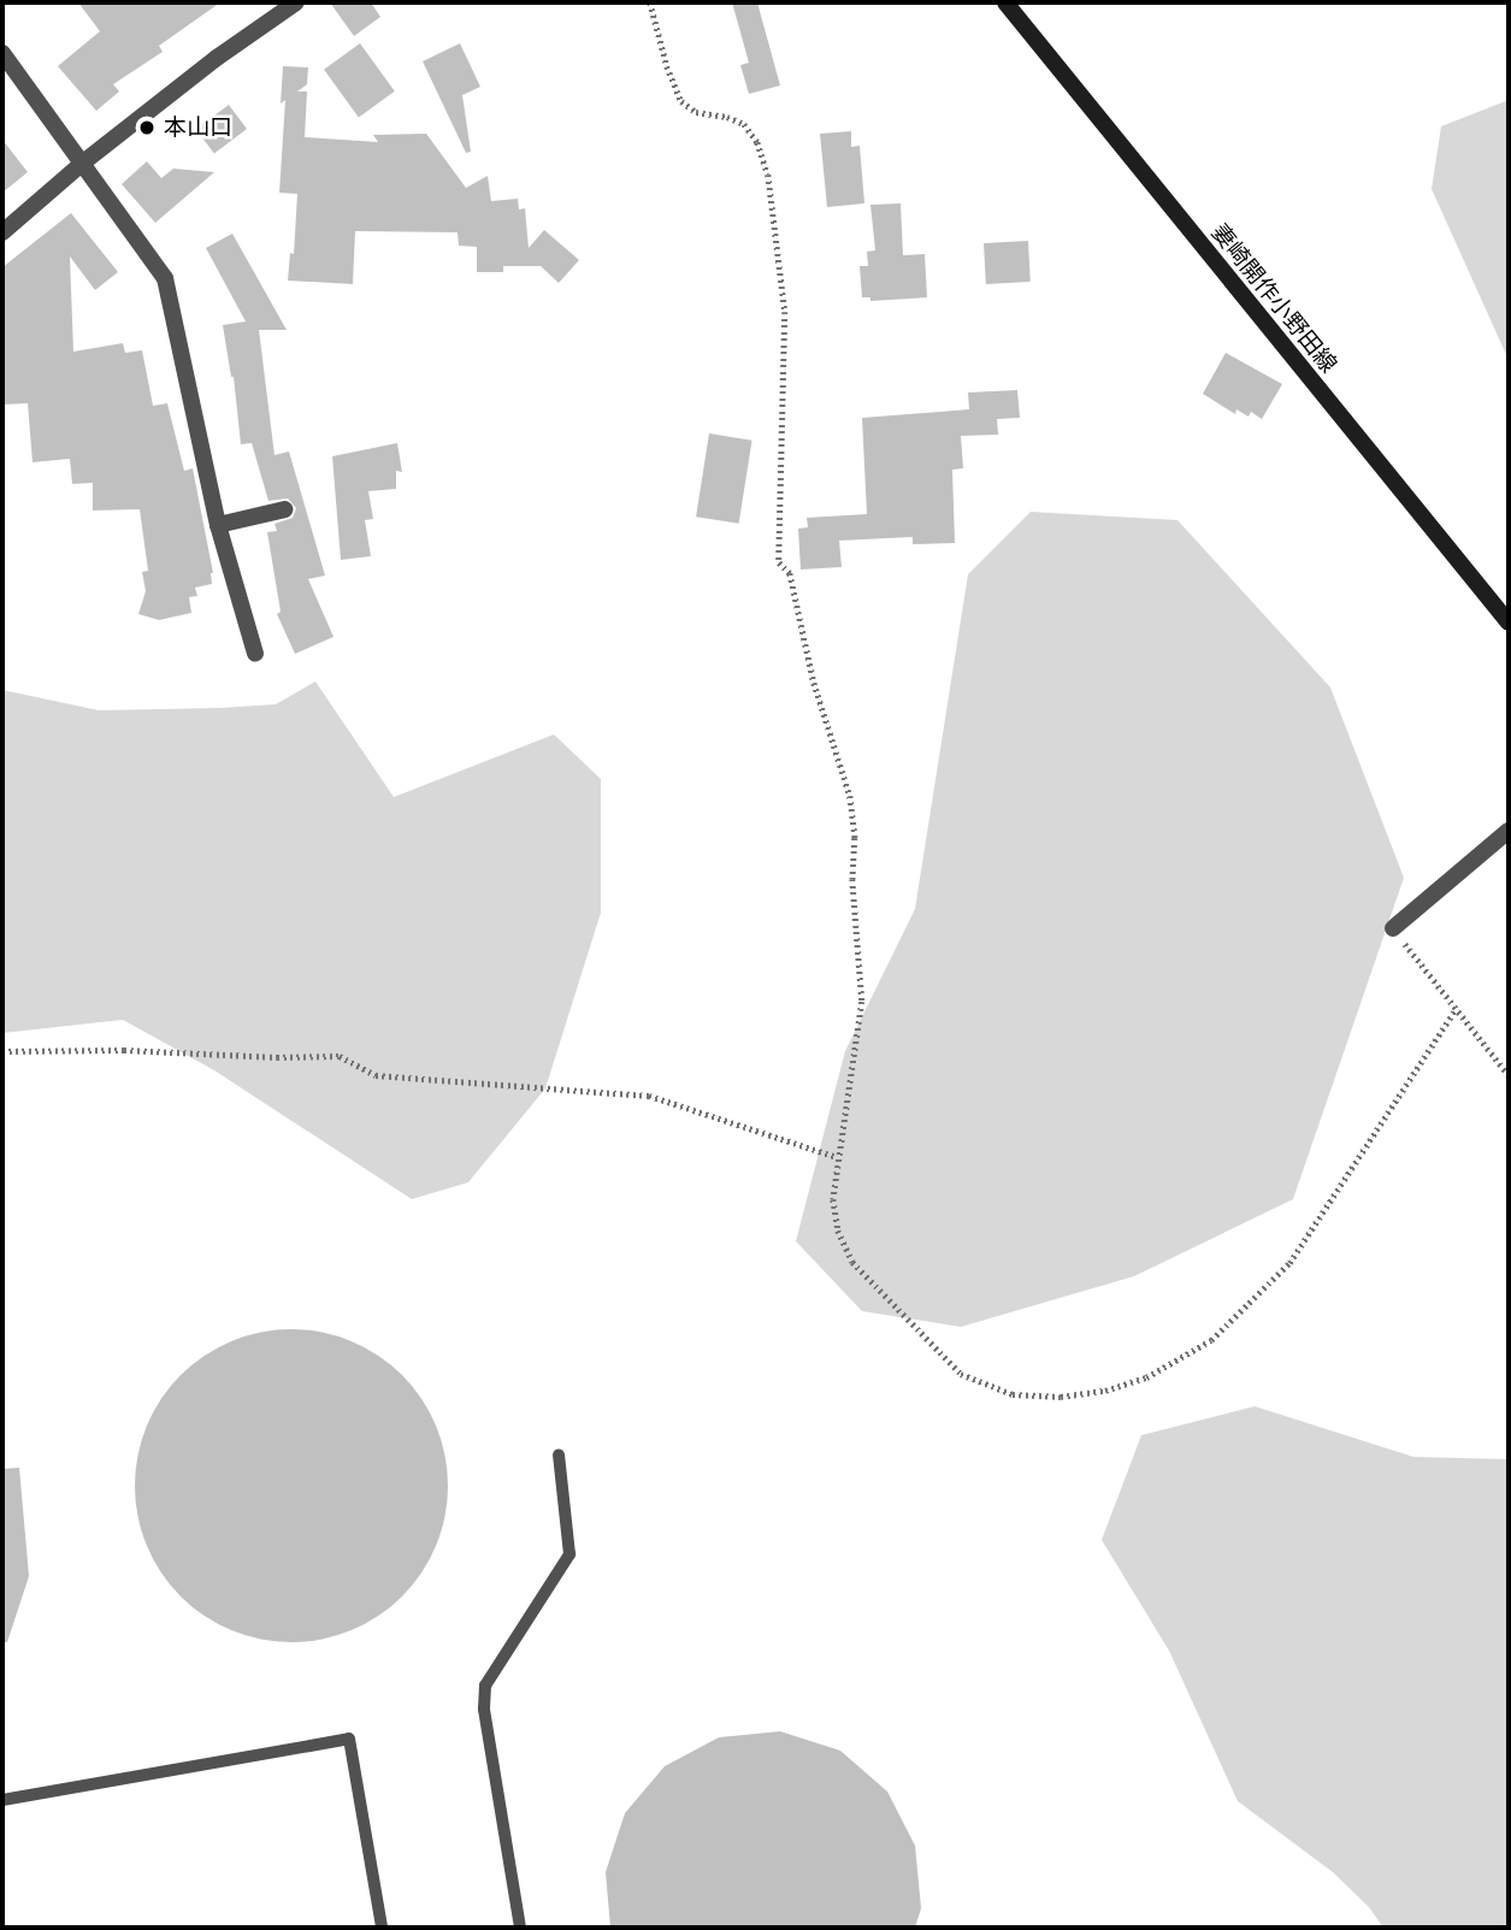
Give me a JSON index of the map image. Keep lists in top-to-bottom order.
{
  "streets": {
    "main road": ["妻崎開作小野田線"]
  },
  "places": ["本山口"]
}
